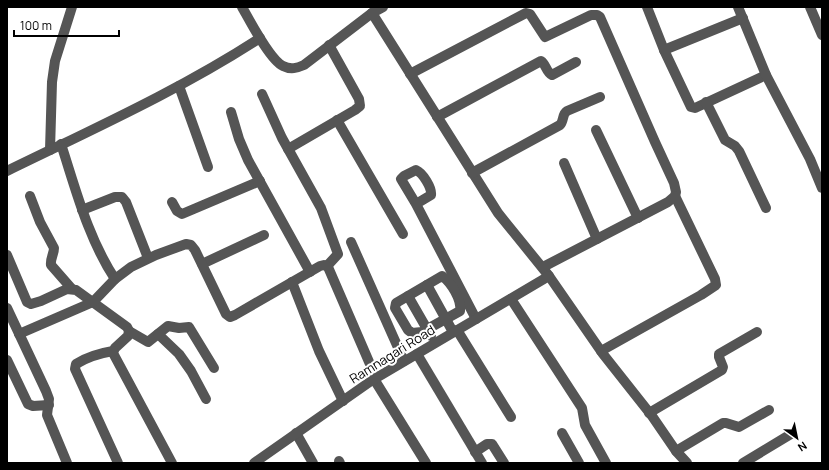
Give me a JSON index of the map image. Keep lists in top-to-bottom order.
{
  "streets": {
    "street": ["Ramnagari Road"]
  },
  "scale_bar": "100 m",
  "north": "bottom right"
}
